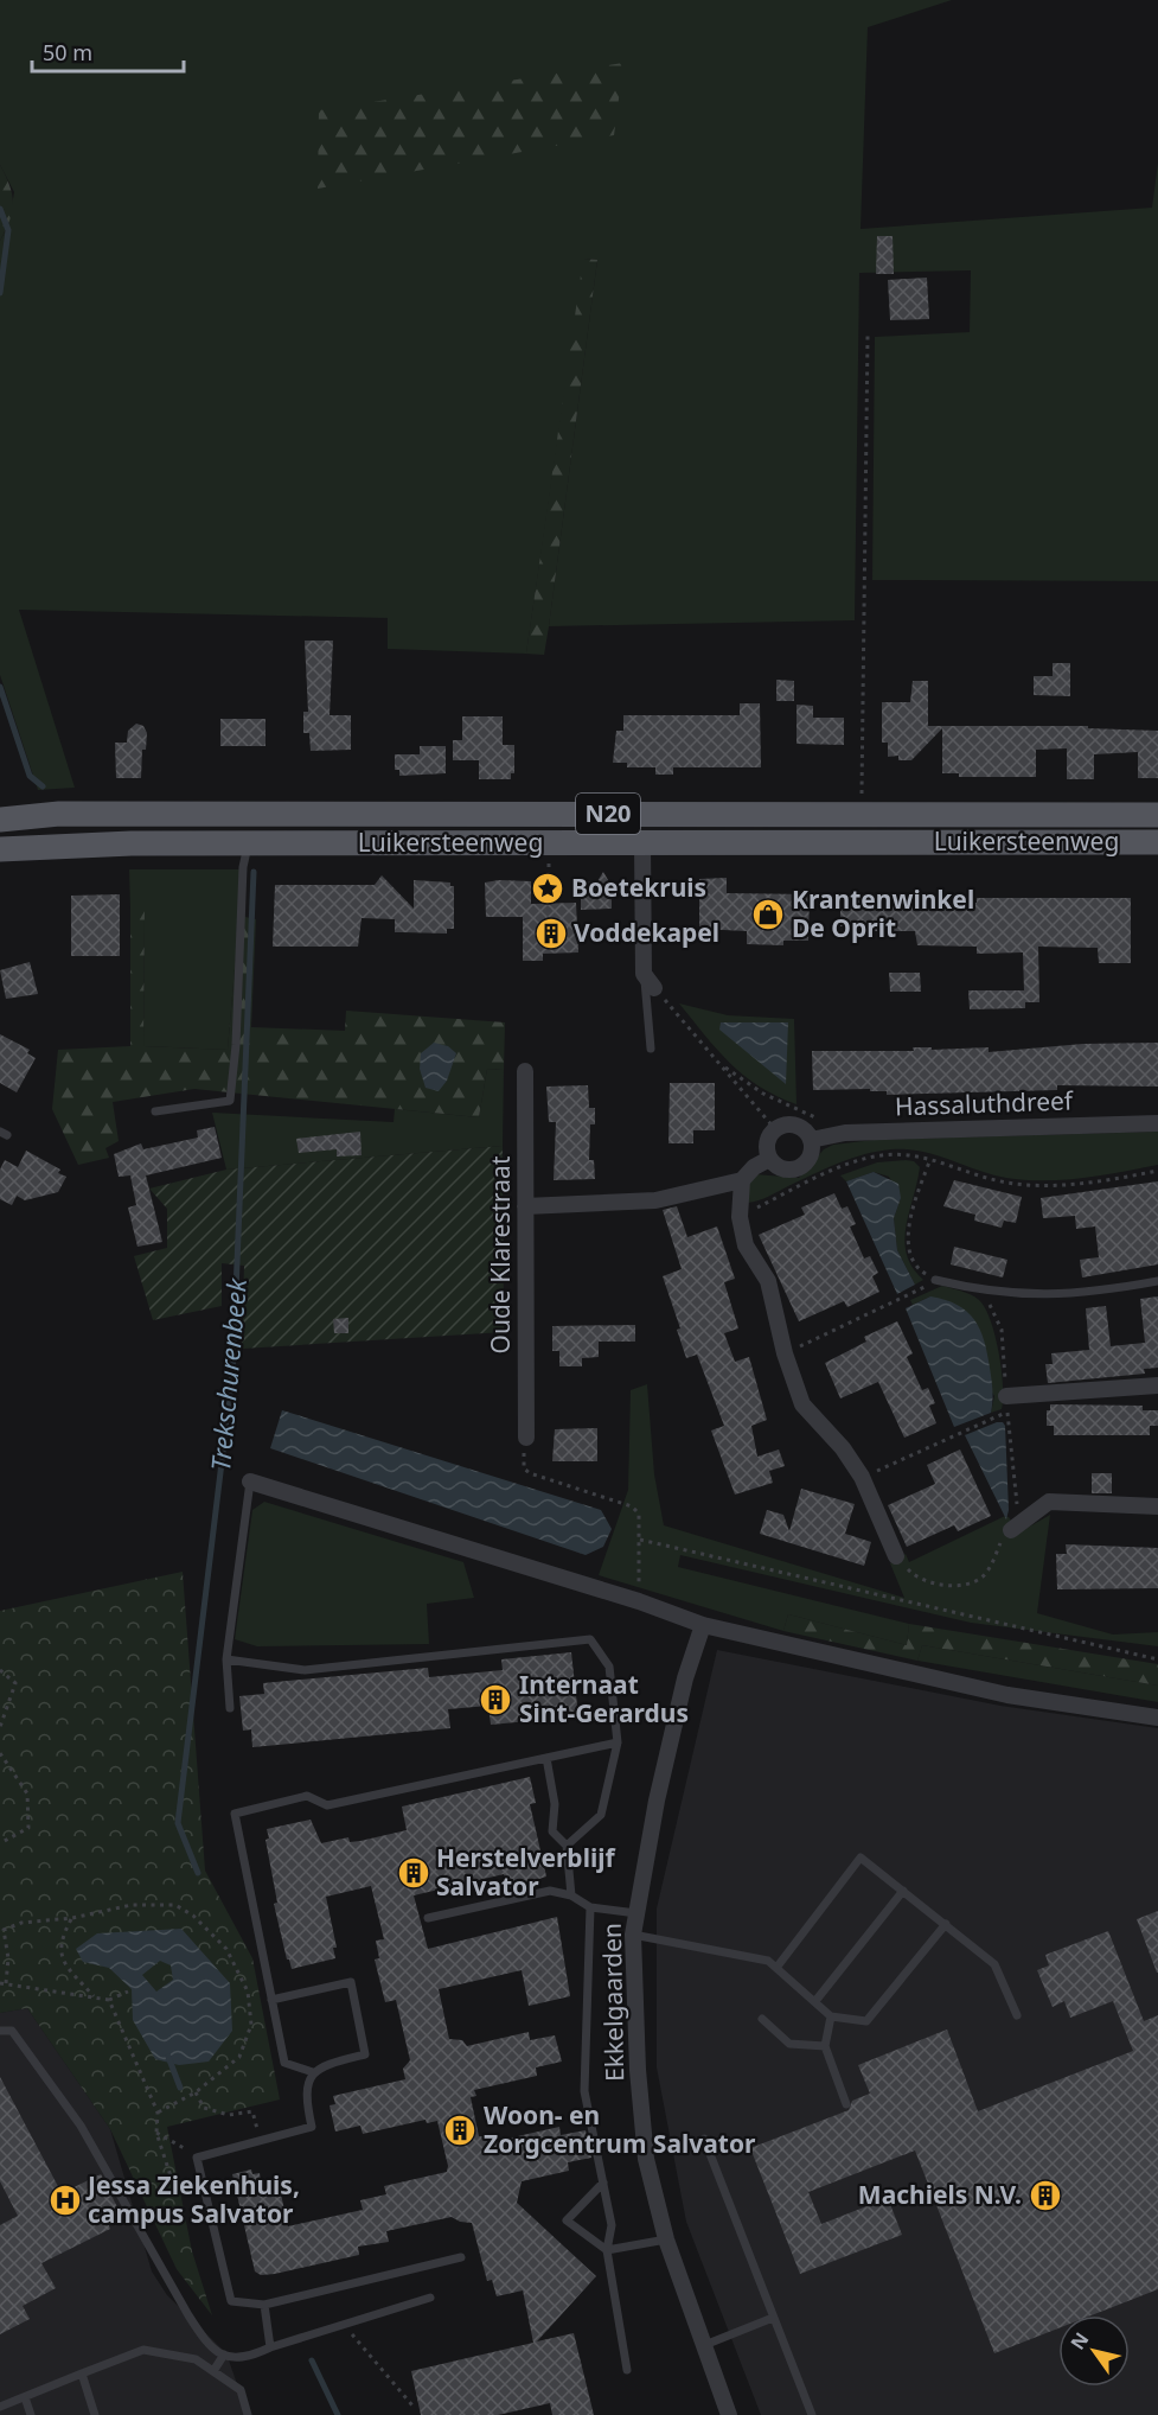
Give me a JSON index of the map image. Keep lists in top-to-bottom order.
{
  "streets": {
    "main road": ["N20", "Luikersteenweg"],
    "street": ["Hassaluthdreef", "Oude Klarestraat", "Ekkelgaarden"]
  },
  "water": ["Trekschurenbeek"],
  "places": {
    "place": ["Boetekruis"],
    "shop": ["Krantenwinkel De Oprit"],
    "building": [
      "Voddekapel",
      "Internaat Sint-Gerardus",
      "Herstelverblijf Salvator",
      "Woon- en Zorgcentrum Salvator",
      "Machiels N.V."
    ],
    "hospital": ["Jessa Ziekenhuis, campus Salvator"]
  },
  "scale_bar": "50 m",
  "north": "top left"
}
